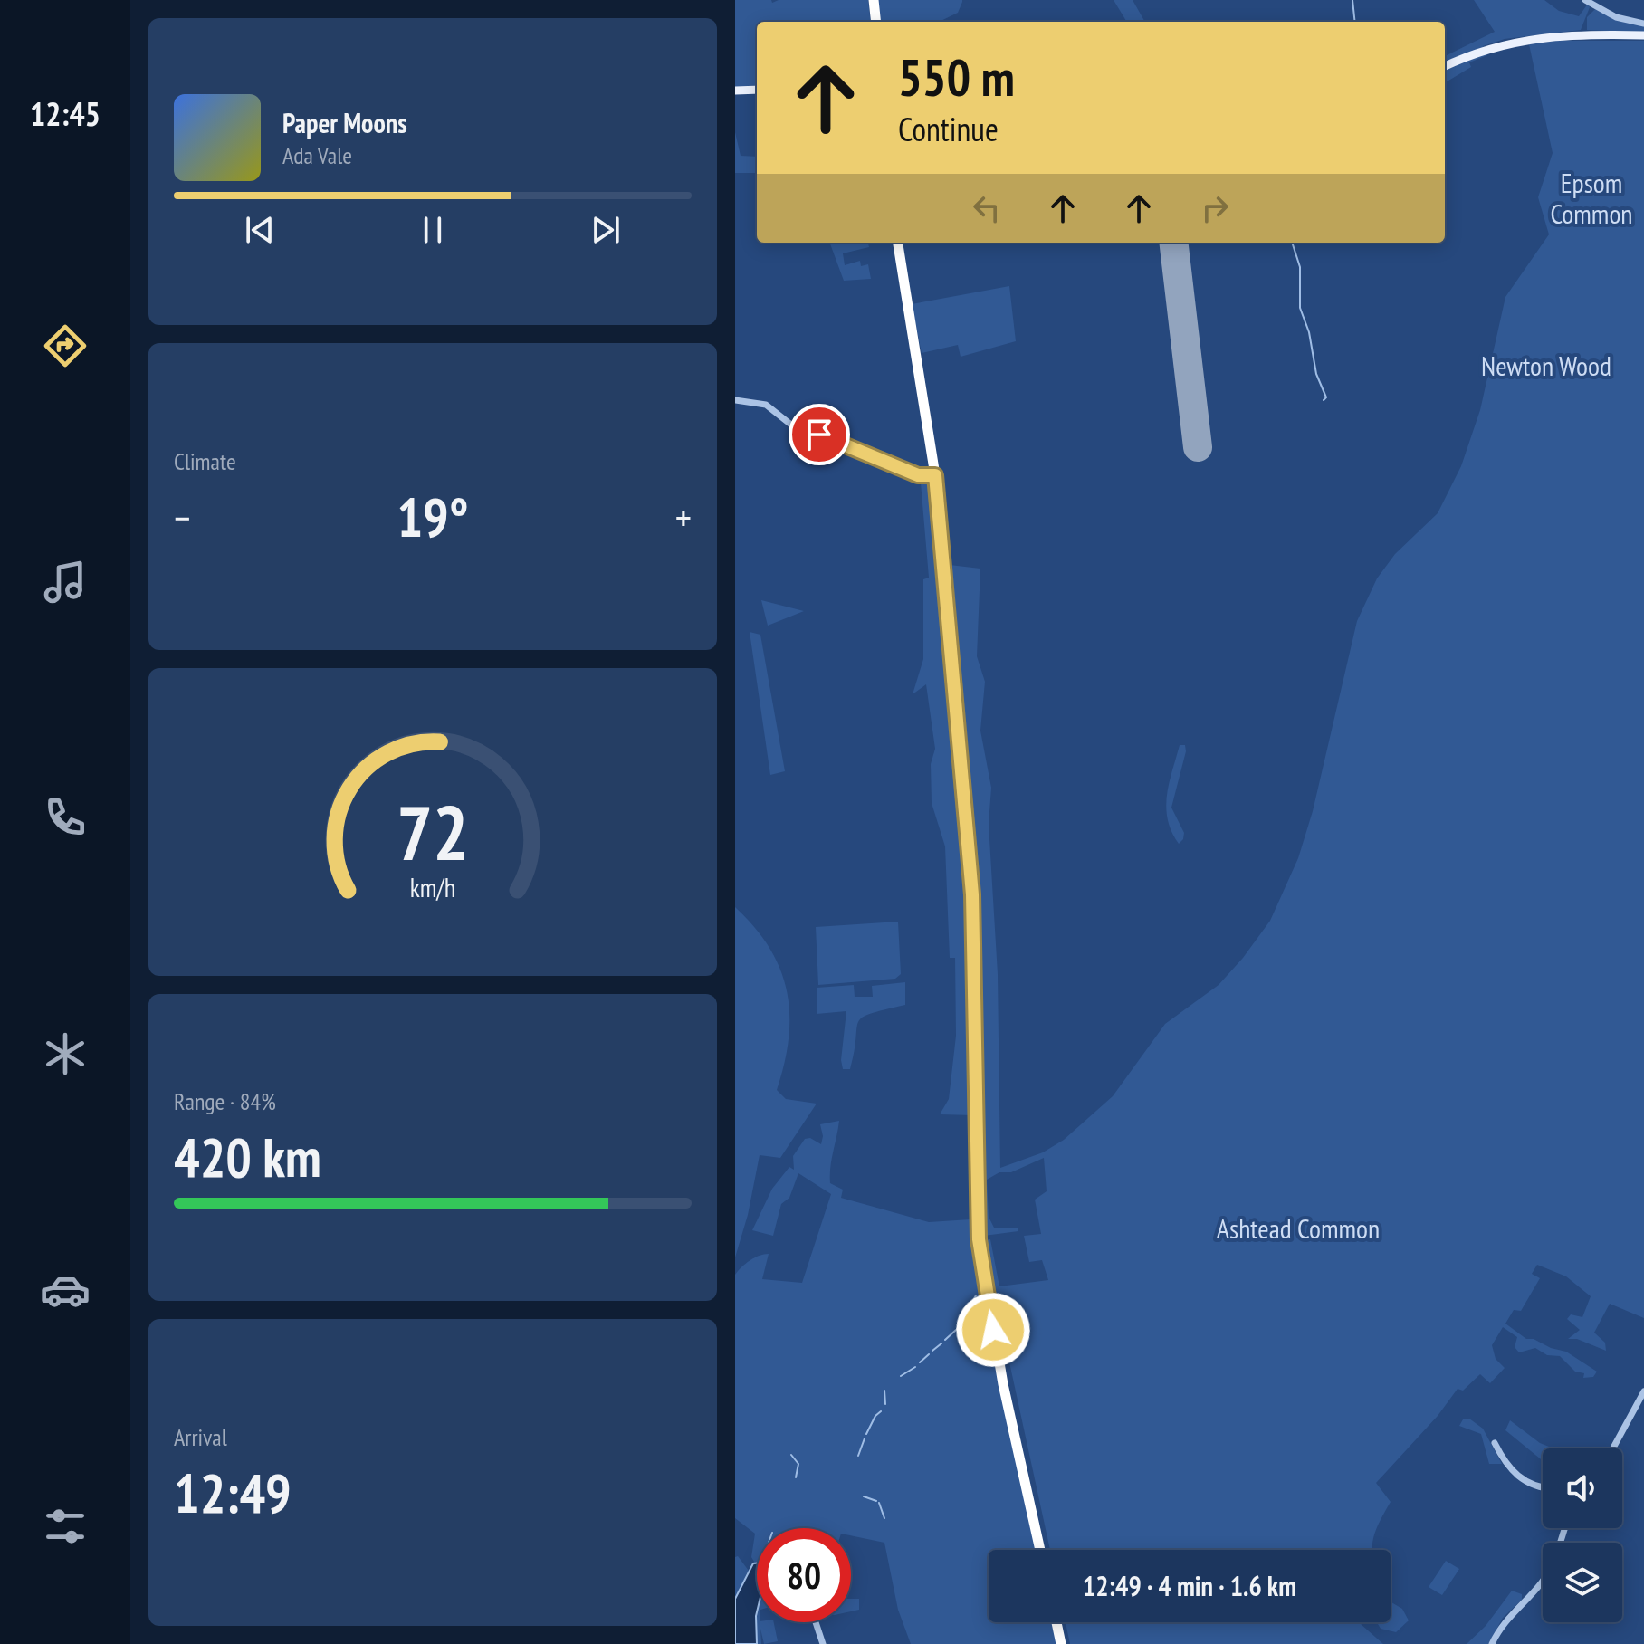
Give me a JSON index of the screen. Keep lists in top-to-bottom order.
{
  "parks": ["Epsom Common", "Newton Wood", "Ashtead Common"],
  "page": {
    "tabs": "12:45",
    "turn": ["550 m", "Continue"],
    "song": ["Paper Moons", "Ada Vale"],
    "tile": [
      "Climate",
      ["Range · 84%", "420 km"],
      ["Arrival", "12:49"]
    ],
    "heat": ["−", "19°", "+"],
    "limit": "80",
    "trip": "12:49 · 4 min · 1.6 km",
    "gauge": ["72", "km/h"]
  }
}
